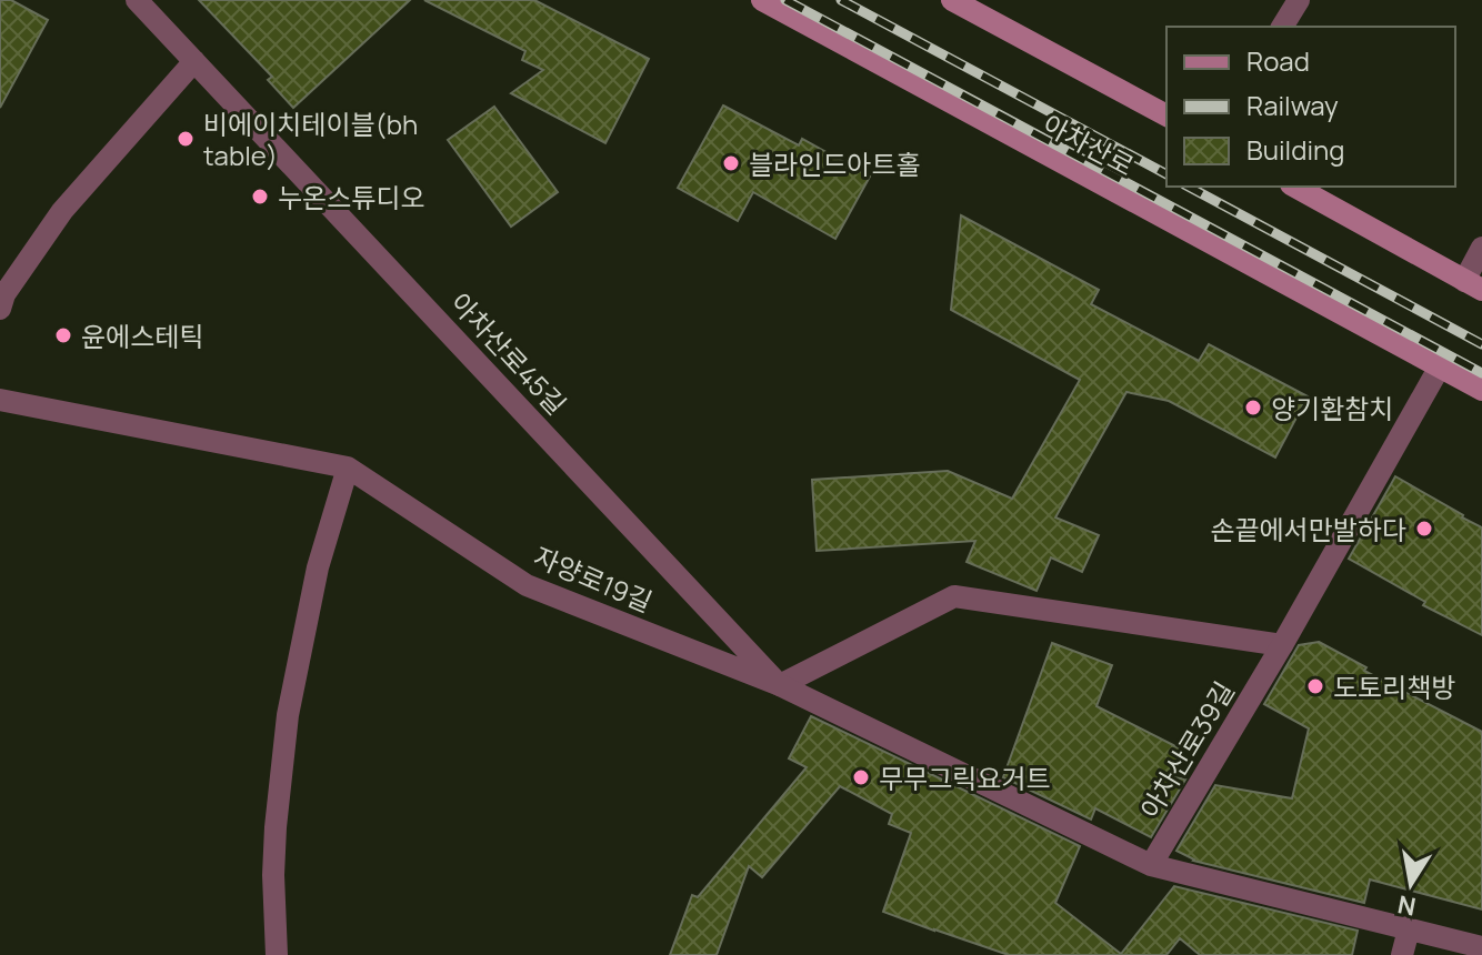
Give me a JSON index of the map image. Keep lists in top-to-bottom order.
{
  "streets": {
    "main road": ["아차산로"],
    "street": ["아차산로45길", "자양로19길", "아차산로39길"]
  },
  "crossings": [
    ["아차산로", "아차산로39길"],
    ["아차산로45길", "자양로19길"],
    ["자양로19길", "아차산로39길"]
  ],
  "places": [
    "비에이치테이블(bh table)",
    "블라인드아트홀",
    "누온스튜디오",
    "윤에스테틱",
    "양기환참치",
    "손끝에서만발하다",
    "도토리책방",
    "무무그릭요거트"
  ],
  "legend": ["Road", "Railway", "Building"],
  "north": "bottom"
}
